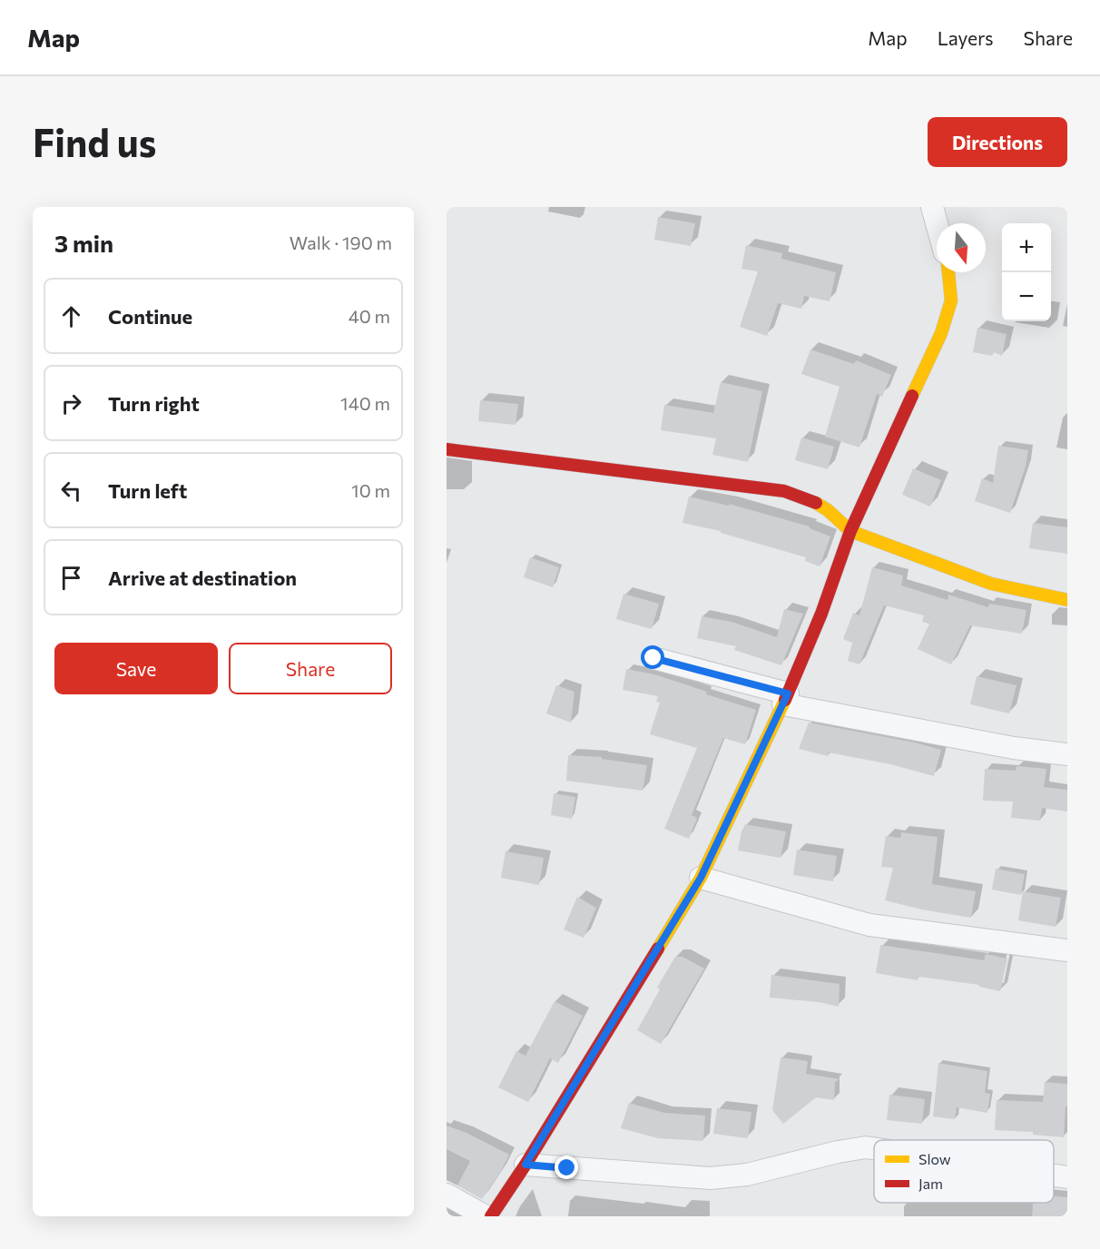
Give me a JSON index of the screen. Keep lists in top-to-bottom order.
{
  "legend": ["Slow", "Jam"],
  "north": "bottom",
  "page": {
    "header": "Map",
    "nav": ["Map", "Layers", "Share"],
    "buttons": [
      "Directions",
      ["Save", "Share"]
    ],
    "title": "Find us",
    "heading": ["3 min", "Walk · 190 m"],
    "map_buttons": ["+", "−"],
    "list": [
      ["Continue", "40 m"],
      ["Turn right", "140 m"],
      ["Turn left", "10 m"],
      "Arrive at destination"
    ]
  }
}
